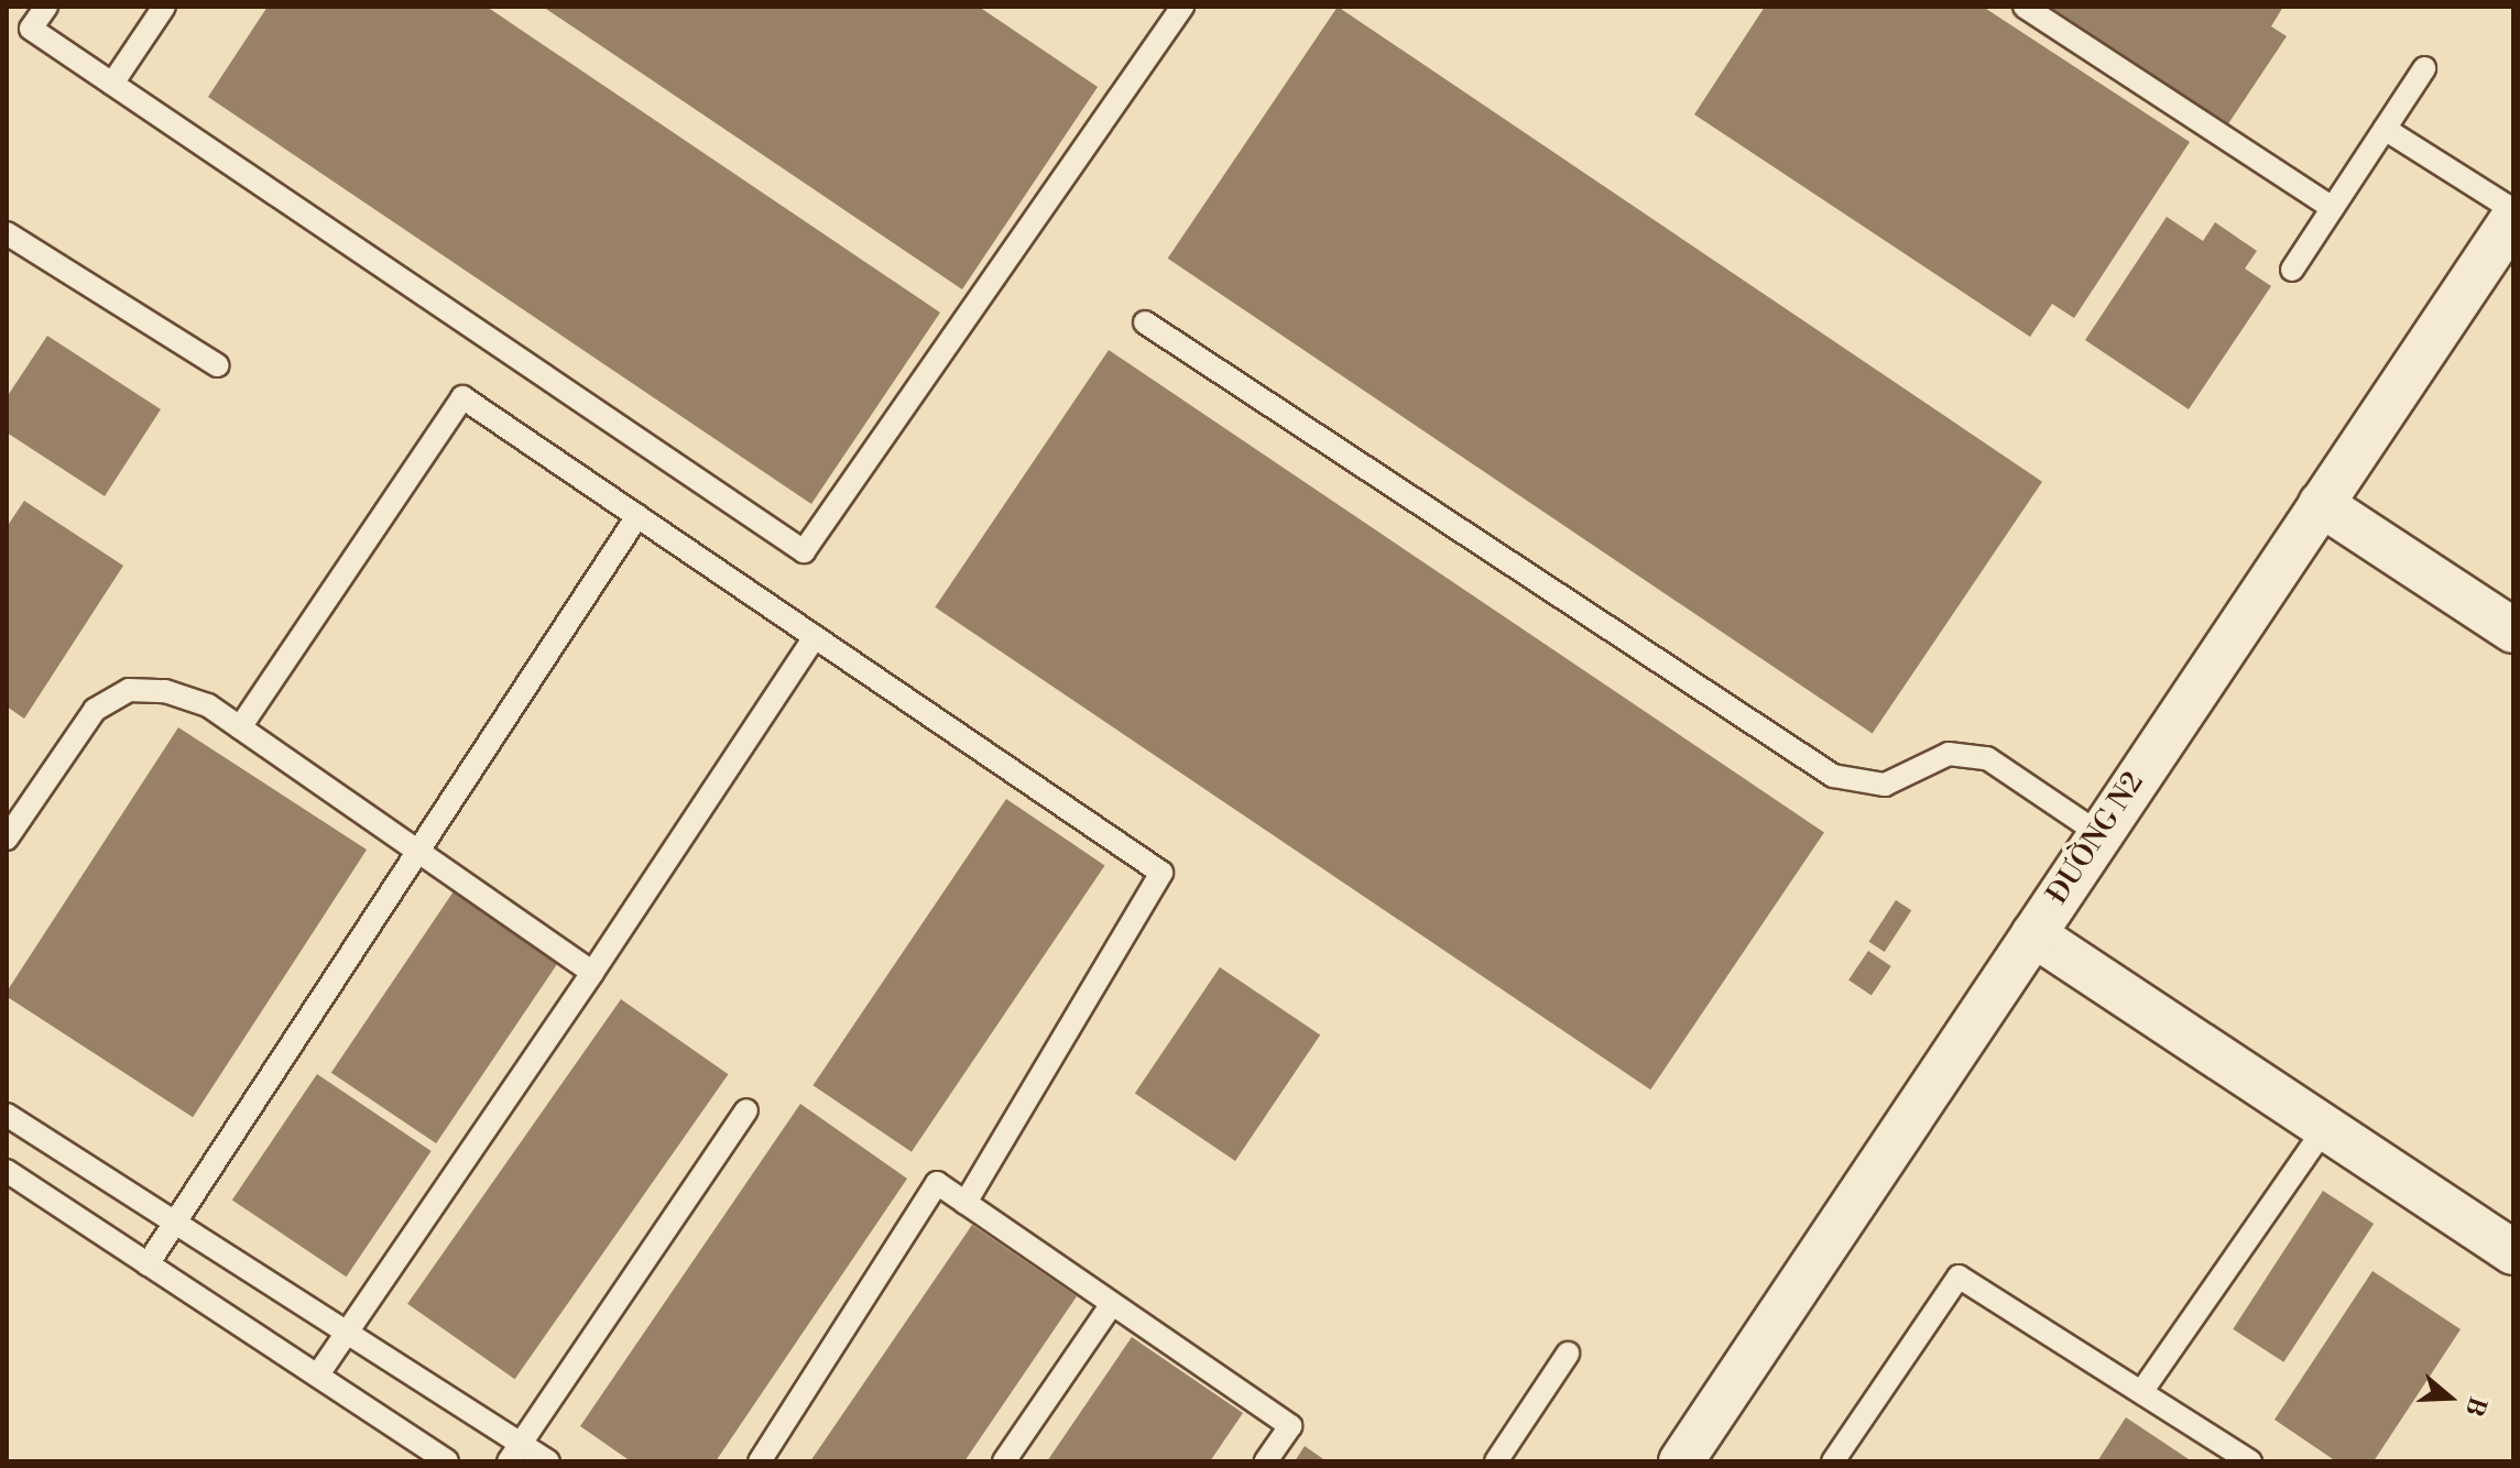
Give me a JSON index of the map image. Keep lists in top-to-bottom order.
{
  "streets": {
    "street": ["ĐƯỜNG N2"]
  },
  "north": "right"
}
